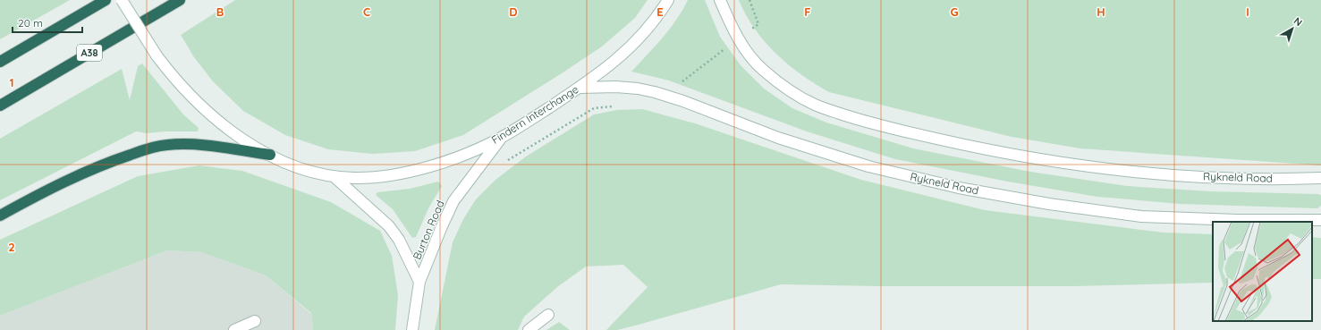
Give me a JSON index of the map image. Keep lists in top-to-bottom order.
{
  "streets": {
    "highway": ["A38"],
    "street": ["Findern Interchange", "Rykneld Road", "Burton Road"]
  },
  "crossings": [
    ["Findern Interchange", "Rykneld Road"],
    ["Findern Interchange", "Burton Road"]
  ],
  "scale_bar": "20 m",
  "north": "top right",
  "grid": {
    "columns": [
      "B",
      "C",
      "D",
      "E",
      "F",
      "G",
      "H",
      "I"
    ],
    "rows": ["1", "2"]
  }
}
